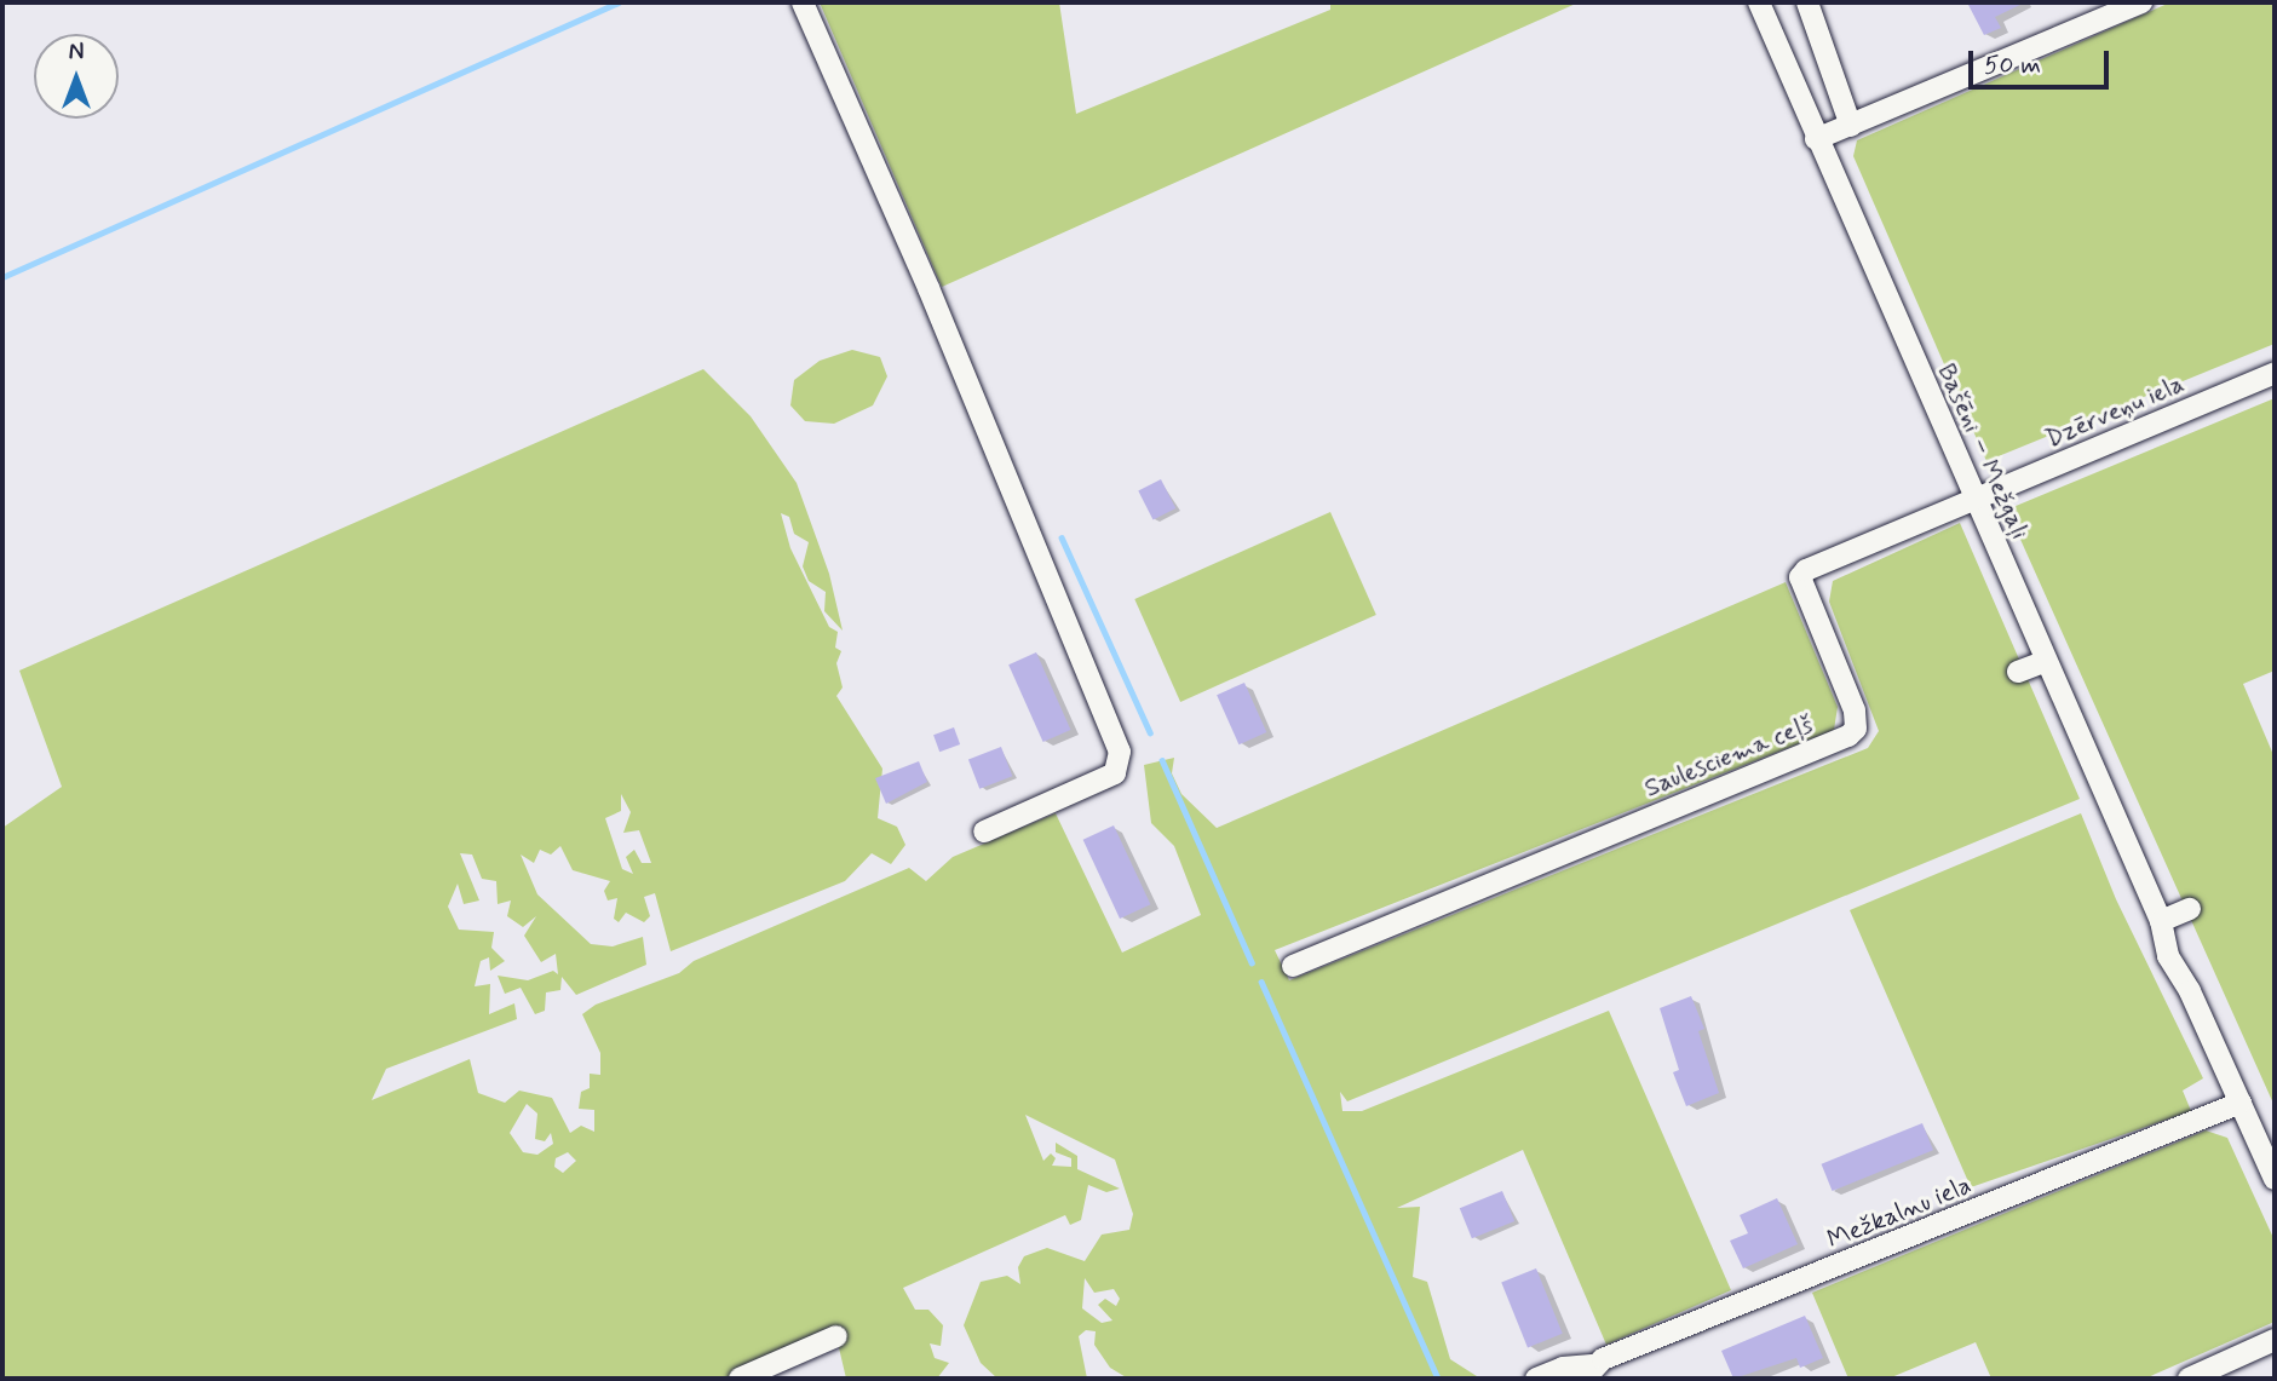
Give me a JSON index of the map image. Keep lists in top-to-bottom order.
{
  "streets": {
    "street": [
      "Dzērveņu iela",
      "Bašēni – Mežgaļi",
      "Saulesciema ceļš",
      "Mežkalnu iela"
    ]
  },
  "crossings": [
    ["Dzērveņu iela", "Bašēni – Mežgaļi"],
    ["Dzērveņu iela", "Saulesciema ceļš"],
    ["Bašēni – Mežgaļi", "Saulesciema ceļš"],
    ["Bašēni – Mežgaļi", "Mežkalnu iela"]
  ],
  "scale_bar": "50 m",
  "north": "top"
}
